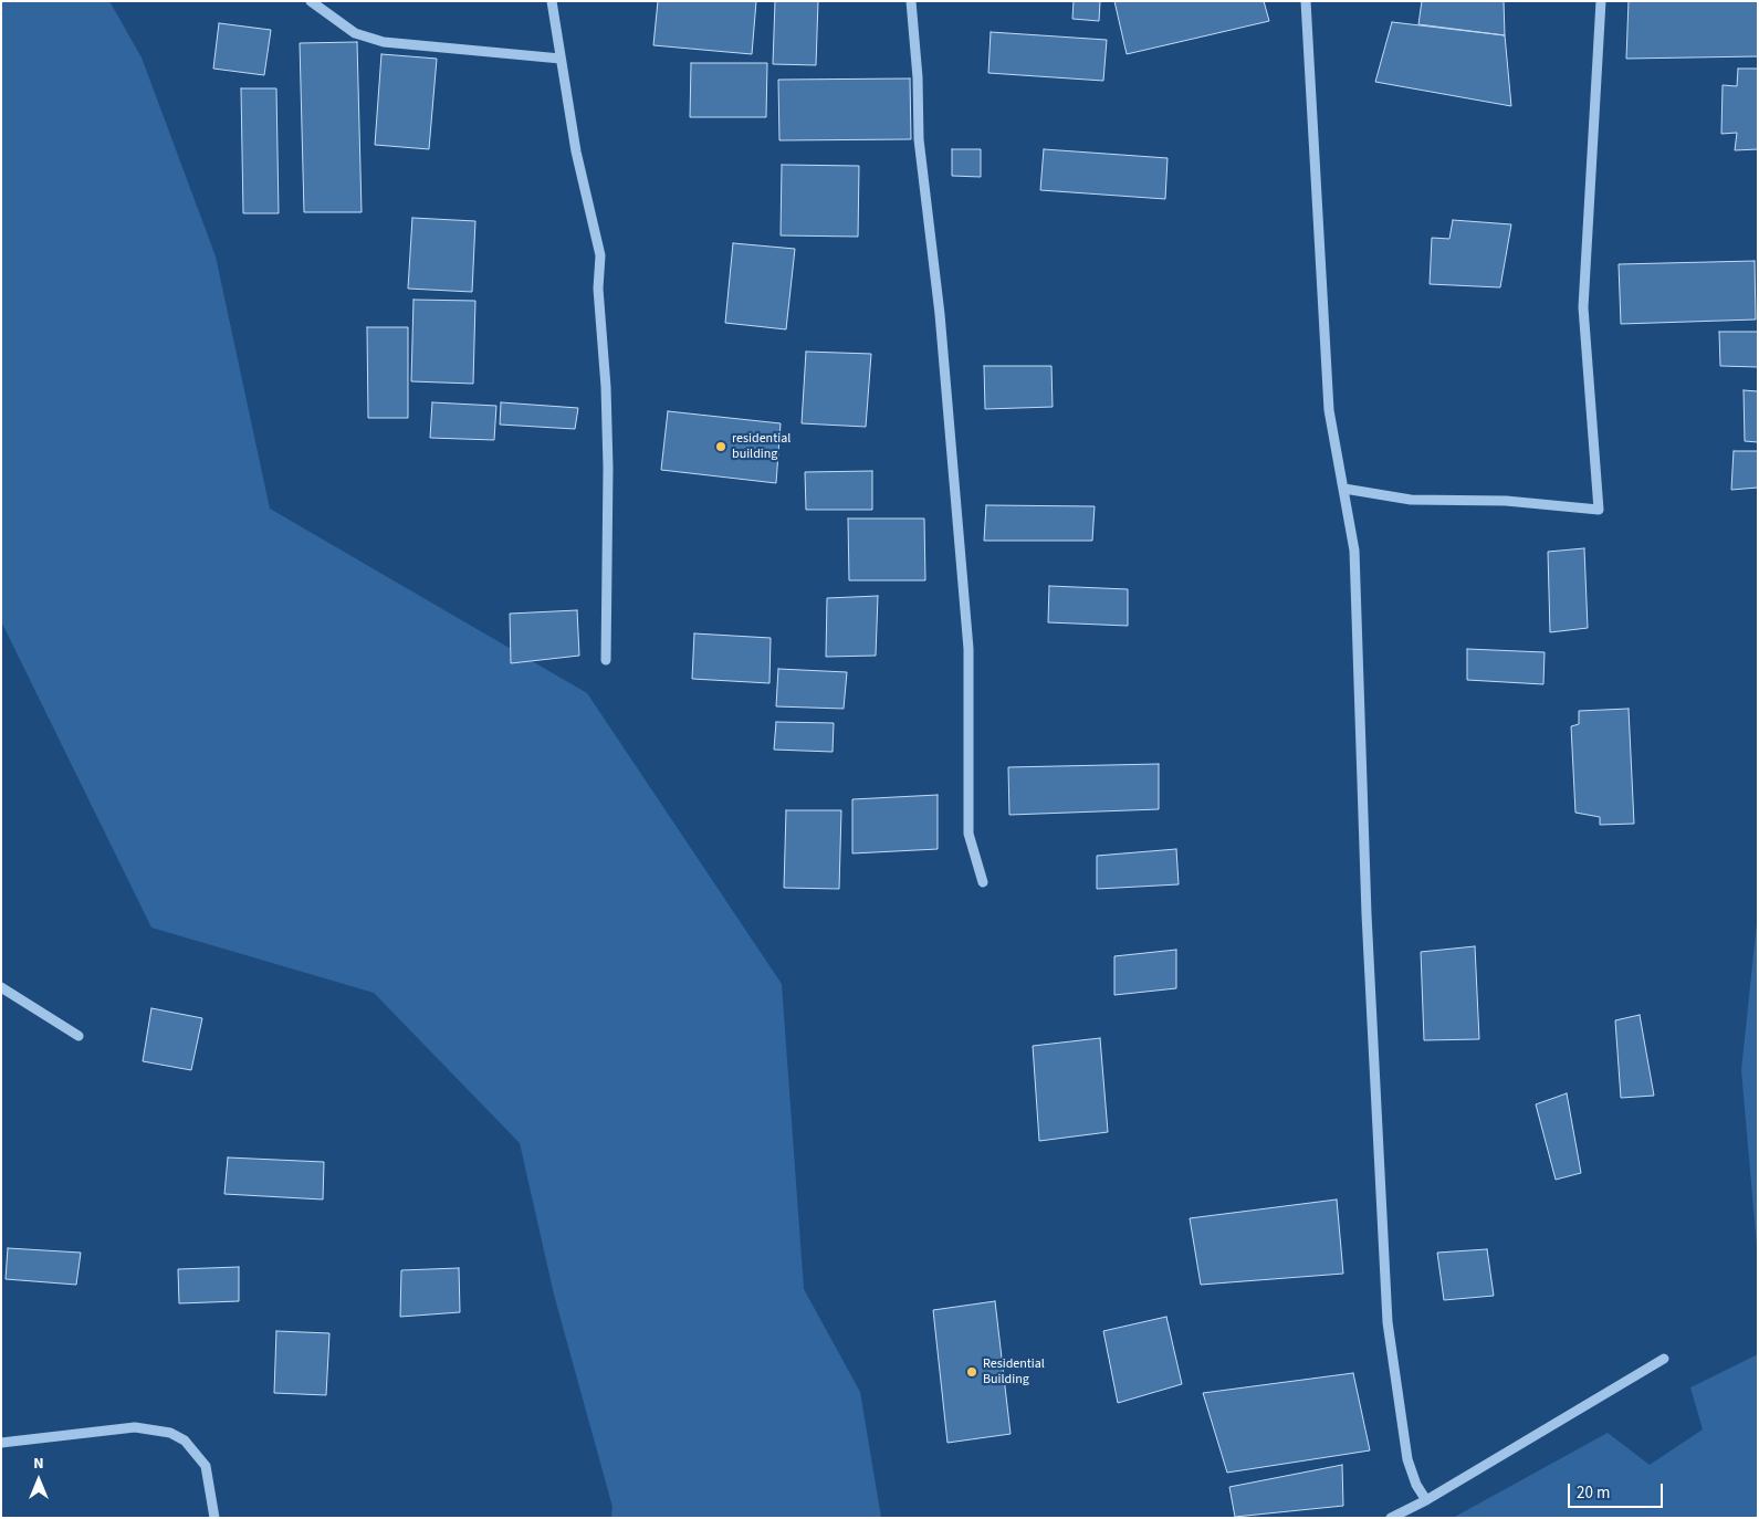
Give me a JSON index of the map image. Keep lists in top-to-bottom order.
{
  "places": ["residential building", "Residential Building"],
  "scale_bar": "20 m",
  "north": "top"
}
